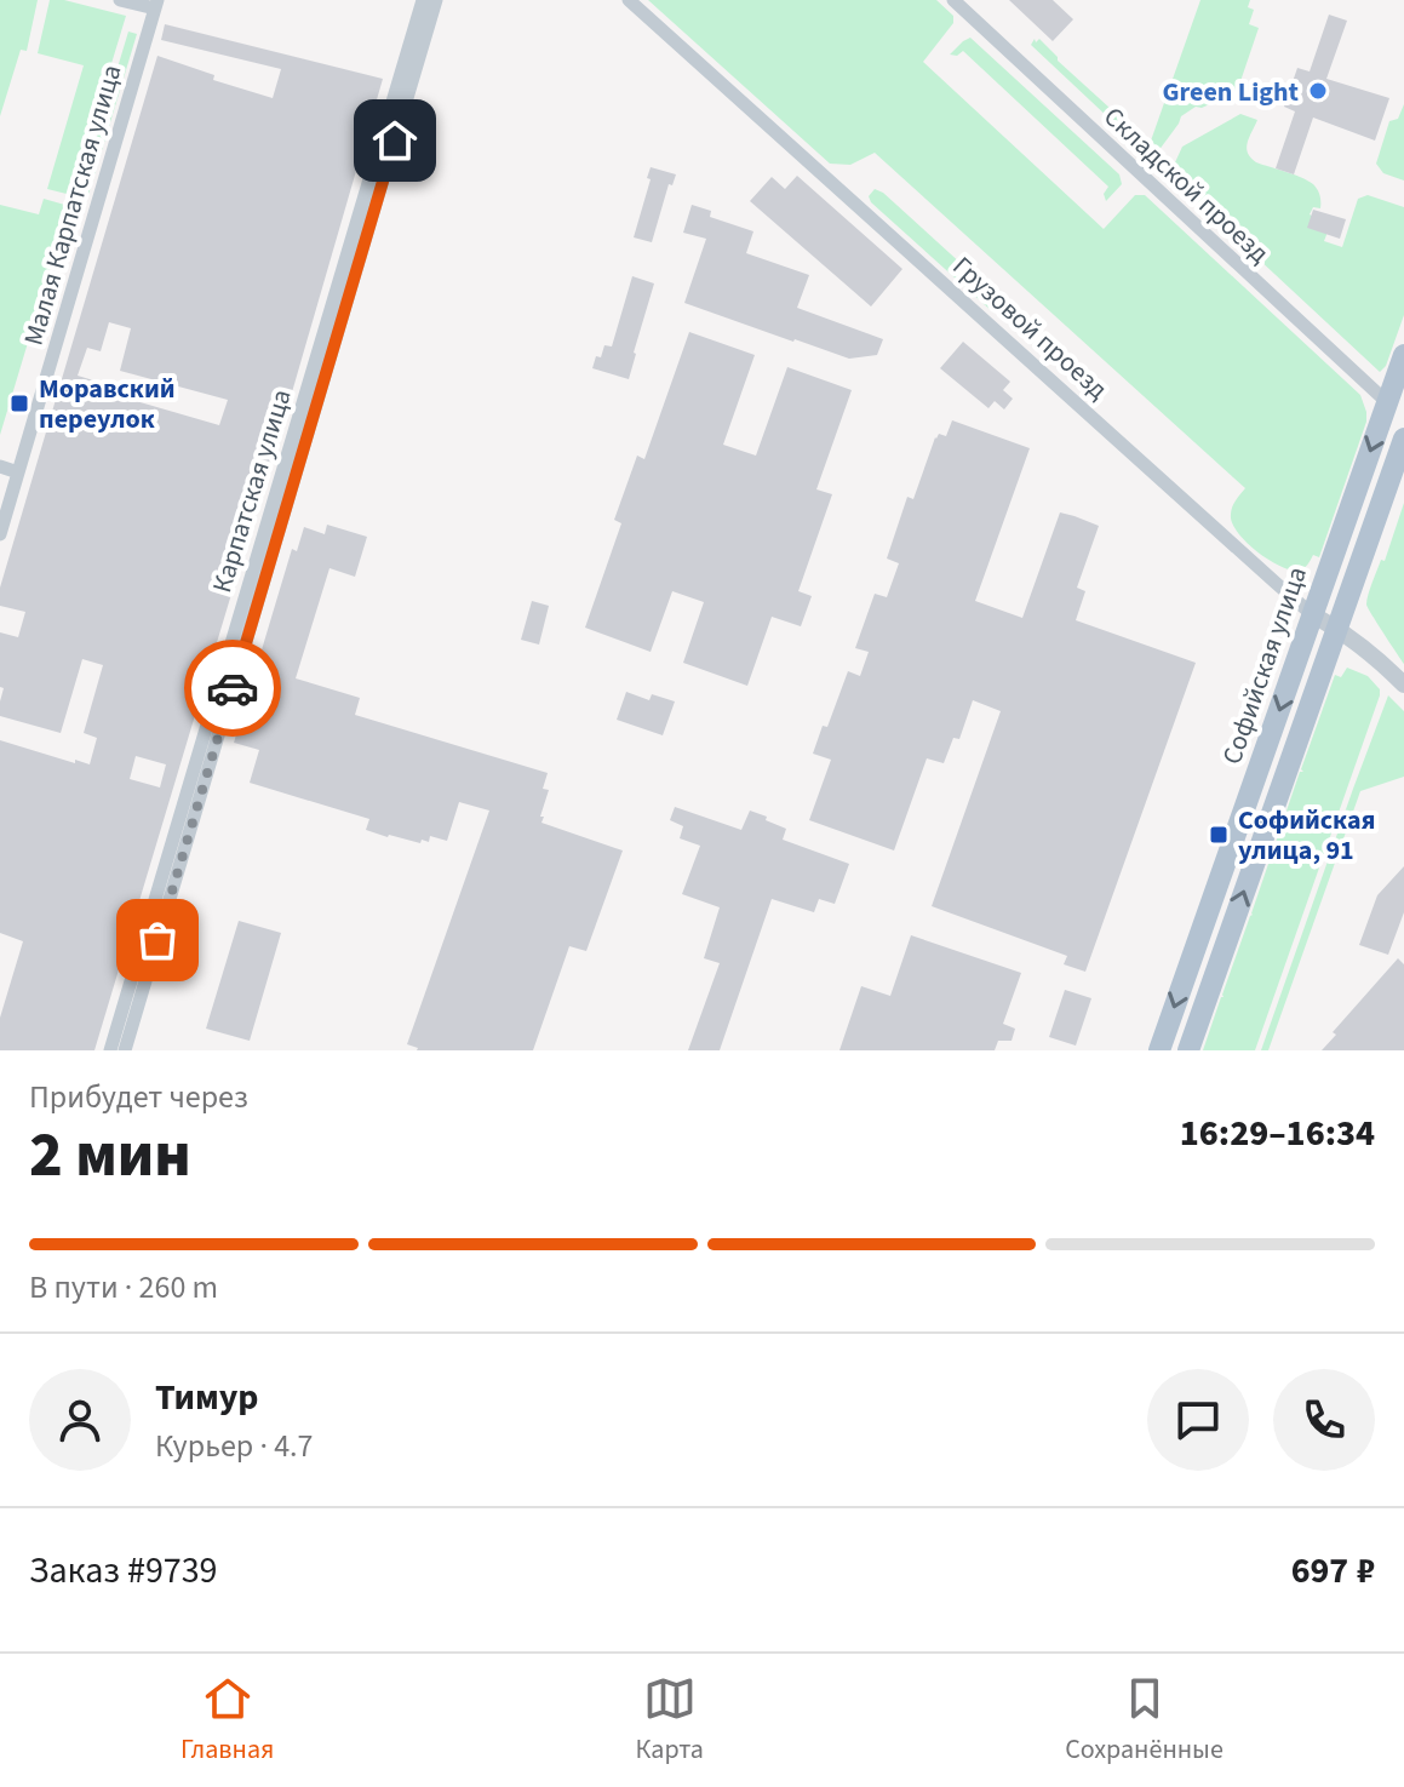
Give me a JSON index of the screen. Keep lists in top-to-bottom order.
{
  "streets": {
    "main road": ["Софийская улица"],
    "street": [
      "Складской проезд",
      "Малая Карпатская улица",
      "Грузовой проезд",
      "Карпатская улица"
    ]
  },
  "crossings": [
    ["Складской проезд", "Софийская улица"],
    ["Грузовой проезд", "Софийская улица"]
  ],
  "places": {
    "other": ["Green Light"],
    "transit": ["Моравский переулок", "Софийская улица, 91"]
  },
  "page": {
    "heading": ["2 мин", "Прибудет через", "16:29–16:34"],
    "panel": [
      "Тимур",
      "Курьер · 4.7",
      "Заказ #9739",
      "697 ₽"
    ],
    "bar": "В пути · 260 m",
    "tabs": ["Главная", "Карта", "Сохранённые"]
  }
}
